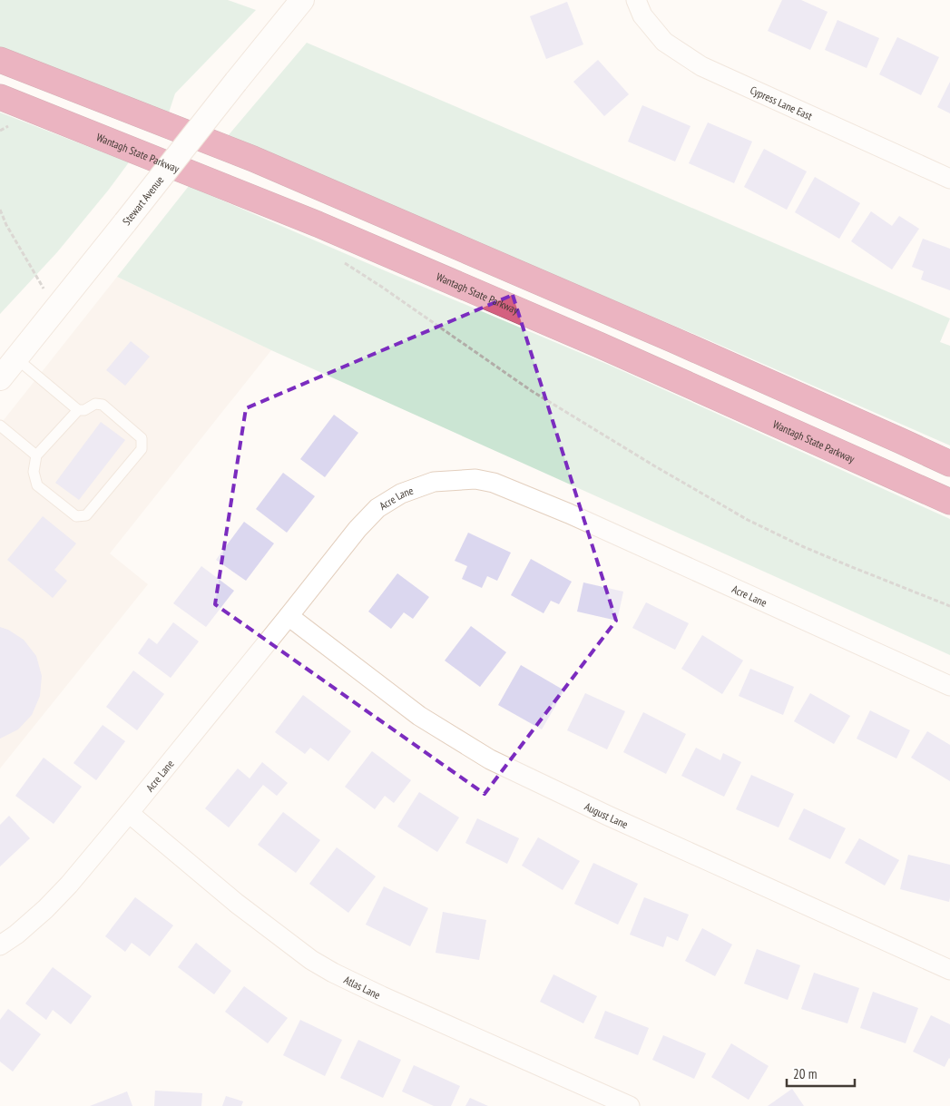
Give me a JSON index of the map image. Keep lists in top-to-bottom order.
{
  "streets": {
    "highway": ["Wantagh State Parkway"],
    "street": [
      "Cypress Lane East",
      "Stewart Avenue",
      "Acre Lane",
      "August Lane",
      "Atlas Lane"
    ]
  },
  "crossings": [
    ["Acre Lane", "August Lane"],
    ["Acre Lane", "Atlas Lane"]
  ],
  "scale_bar": "20 m"
}
